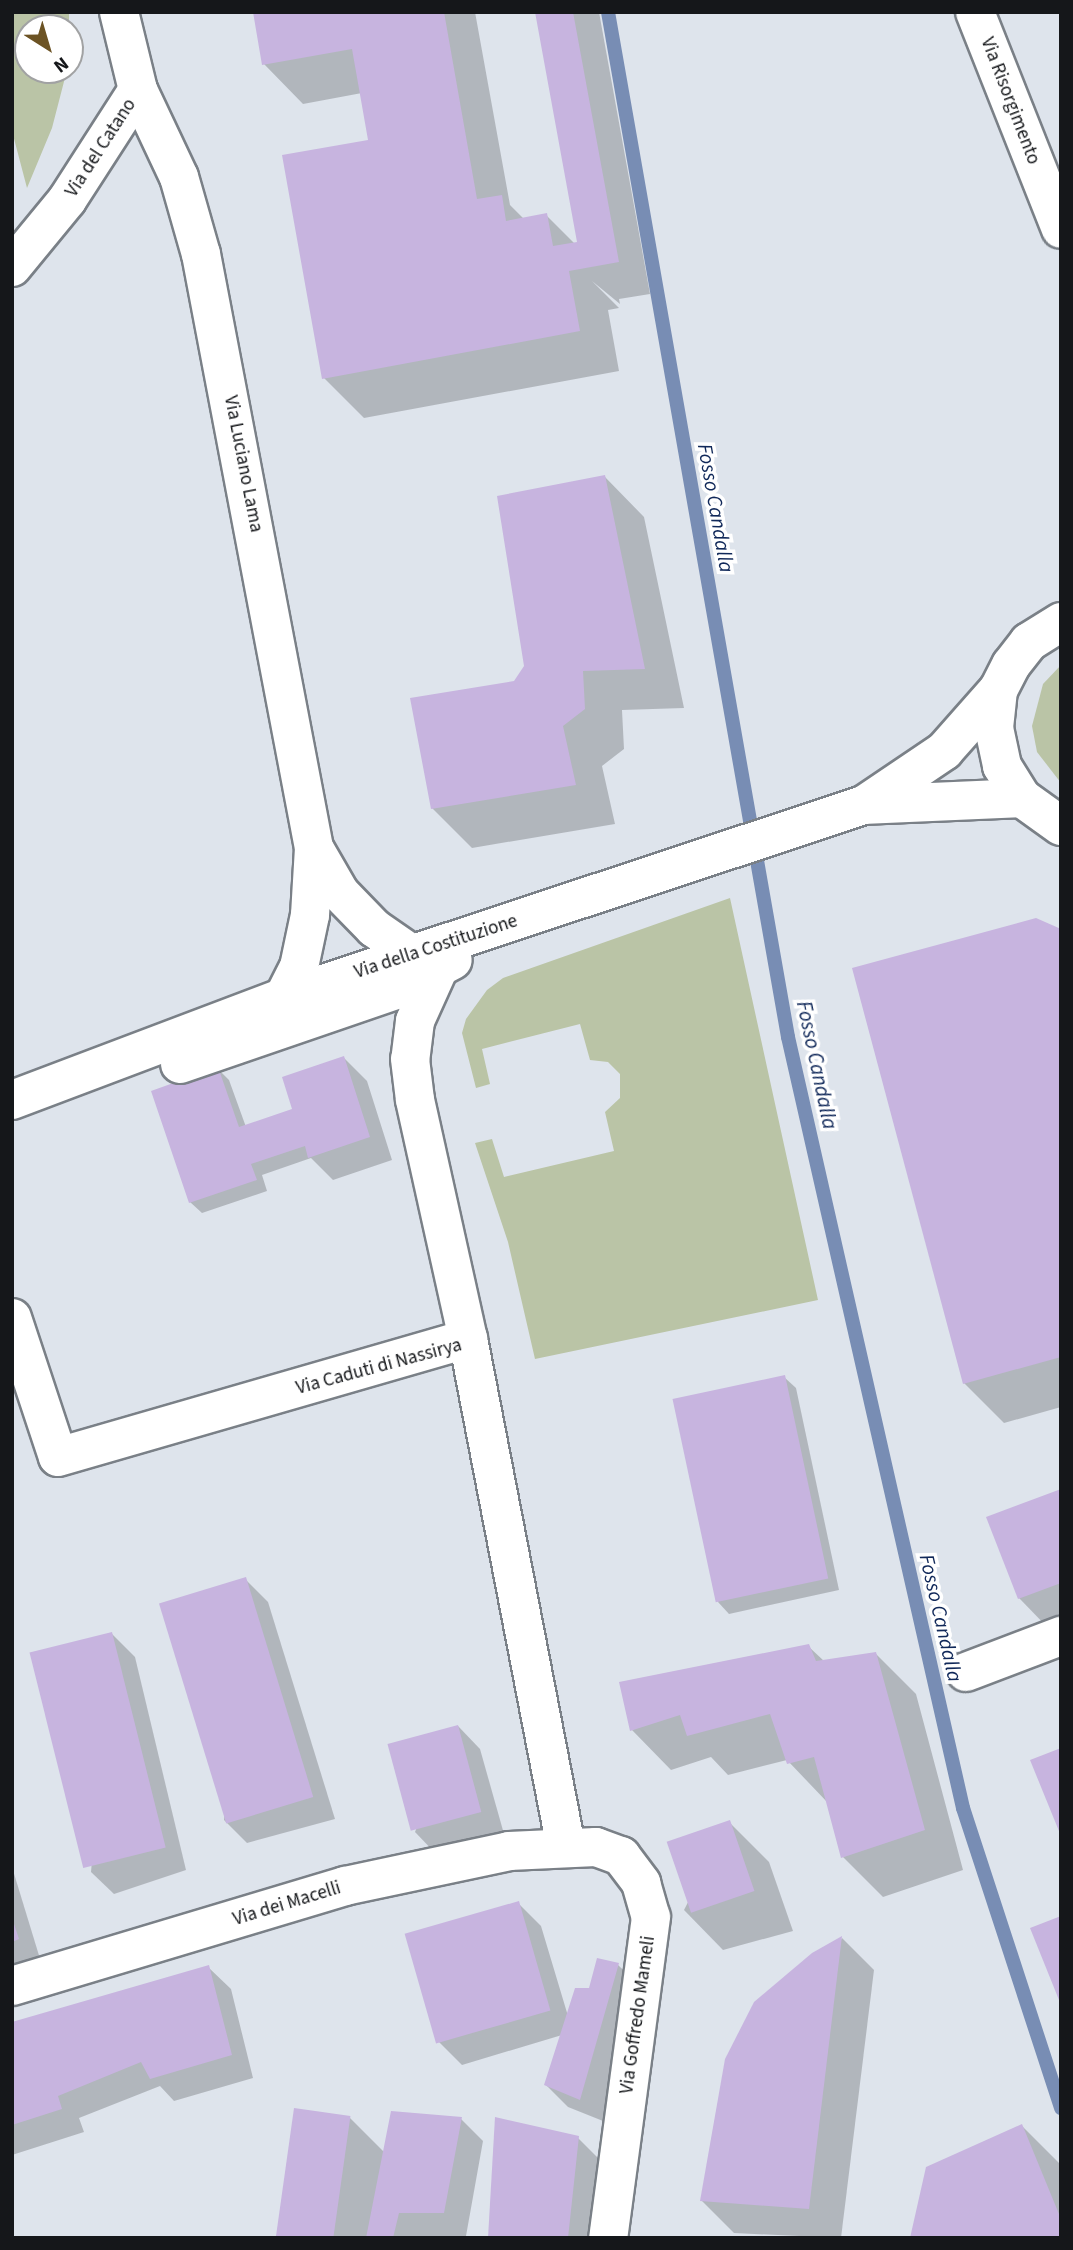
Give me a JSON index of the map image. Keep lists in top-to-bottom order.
{
  "streets": {
    "street": [
      "Via Risorgimento",
      "Via del Catano",
      "Via Luciano Lama",
      "Via della Costituzione",
      "Via Caduti di Nassirya",
      "Via dei Macelli",
      "Via Goffredo Mameli"
    ]
  },
  "crossings": [
    ["Via del Catano", "Via Luciano Lama"],
    ["Via Luciano Lama", "Via della Costituzione"],
    ["Via Caduti di Nassirya", "Via dei Macelli"],
    ["Via Caduti di Nassirya", "Via Goffredo Mameli"],
    ["Via dei Macelli", "Via Goffredo Mameli"]
  ],
  "water": ["Fosso Candalla"],
  "north": "bottom right"
}
